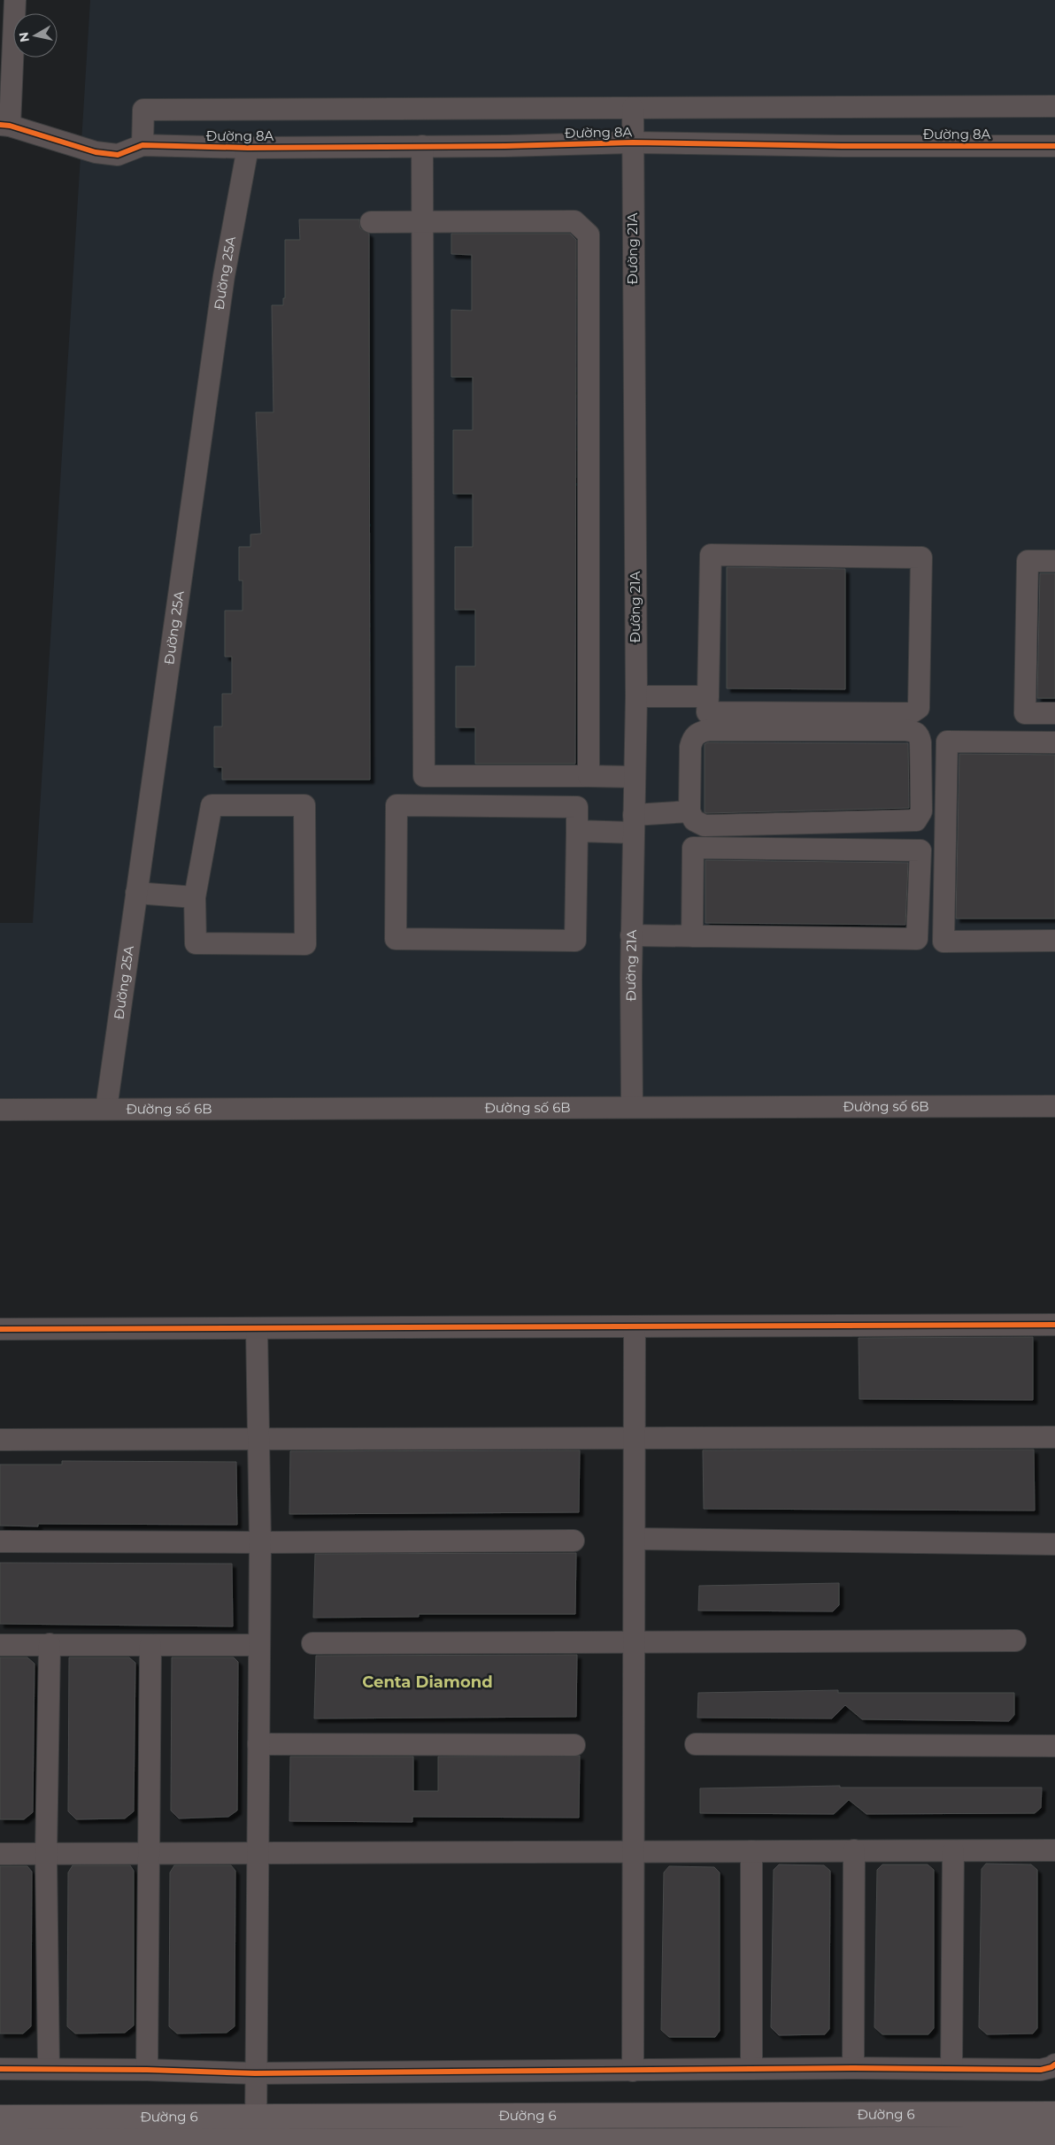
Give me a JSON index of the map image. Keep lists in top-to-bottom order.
{
  "streets": {
    "main road": ["Đường 6"],
    "street": [
      "Đường 8A",
      "Đường 21A",
      "Đường 25A",
      "Đường số 6B"
    ]
  },
  "crossings": [
    ["Đường 8A", "Đường 21A"],
    ["Đường 8A", "Đường 25A"],
    ["Đường 21A", "Đường số 6B"],
    ["Đường 25A", "Đường số 6B"]
  ],
  "districts": ["Centa Diamond"],
  "north": "left"
}
